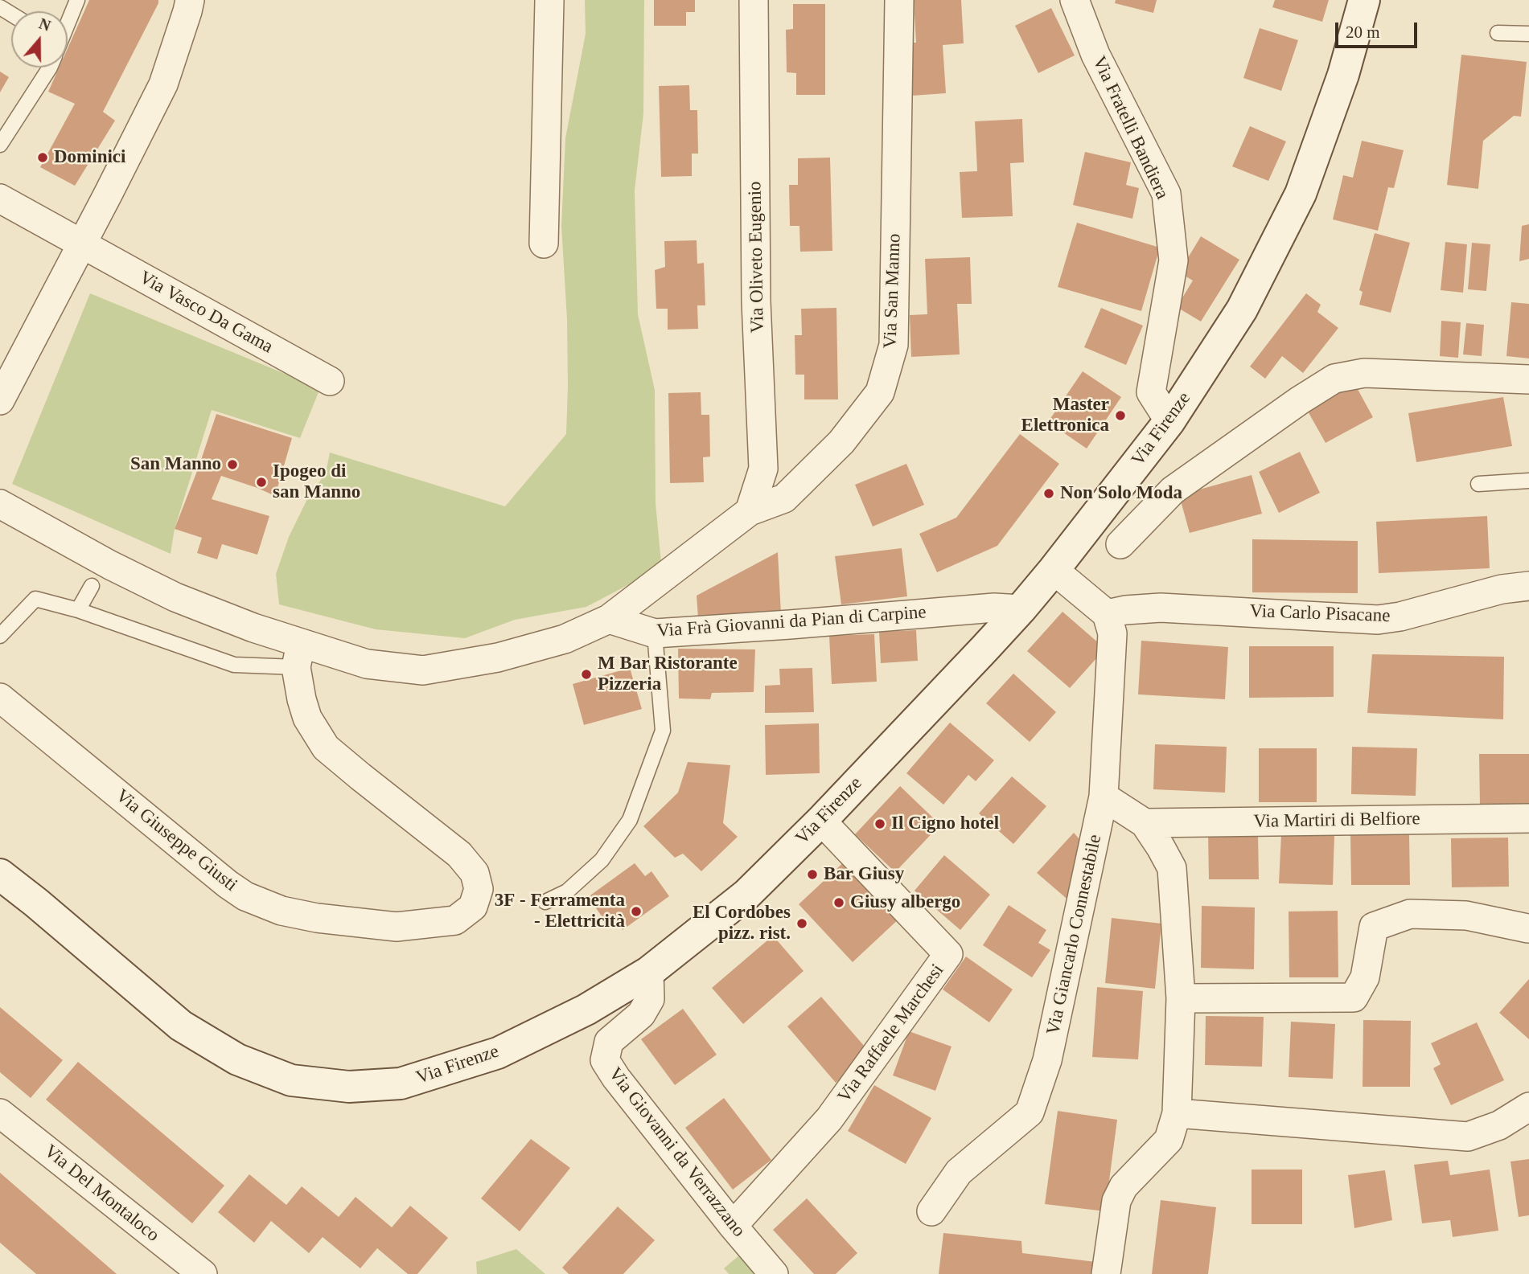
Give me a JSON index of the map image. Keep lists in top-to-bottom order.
{
  "streets": {
    "main road": ["Via Firenze"],
    "street": [
      "Via Fratelli Bandiera",
      "Via Oliveto Eugenio",
      "Via San Manno",
      "Via Vasco Da Gama",
      "Via Carlo Pisacane",
      "Via Frà Giovanni da Pian di Carpine",
      "Via Martiri di Belfiore",
      "Via Giuseppe Giusti",
      "Via Giancarlo Connestabile",
      "Via Raffaele Marchesi",
      "Via Giovanni da Verrazzano",
      "Via Del Montaloco"
    ]
  },
  "crossings": [
    ["Via Fratelli Bandiera", "Via Firenze"],
    ["Via Oliveto Eugenio", "Via San Manno"],
    ["Via San Manno", "Via Frà Giovanni da Pian di Carpine"],
    ["Via Firenze", "Via Frà Giovanni da Pian di Carpine"],
    ["Via Firenze", "Via Raffaele Marchesi"],
    ["Via Firenze", "Via Giovanni da Verrazzano"],
    ["Via Carlo Pisacane", "Via Giancarlo Connestabile"],
    ["Via Raffaele Marchesi", "Via Giovanni da Verrazzano"]
  ],
  "places": [
    "Dominici",
    "Master Elettronica",
    "San Manno",
    "Ipogeo di san Manno",
    "Non Solo Moda",
    "M Bar Ristorante Pizzeria",
    "Il Cigno hotel",
    "Bar Giusy",
    "Giusy albergo",
    "3F - Ferramenta - Elettricità",
    "El Cordobes pizz. rist."
  ],
  "scale_bar": "20 m",
  "north": "top"
}
